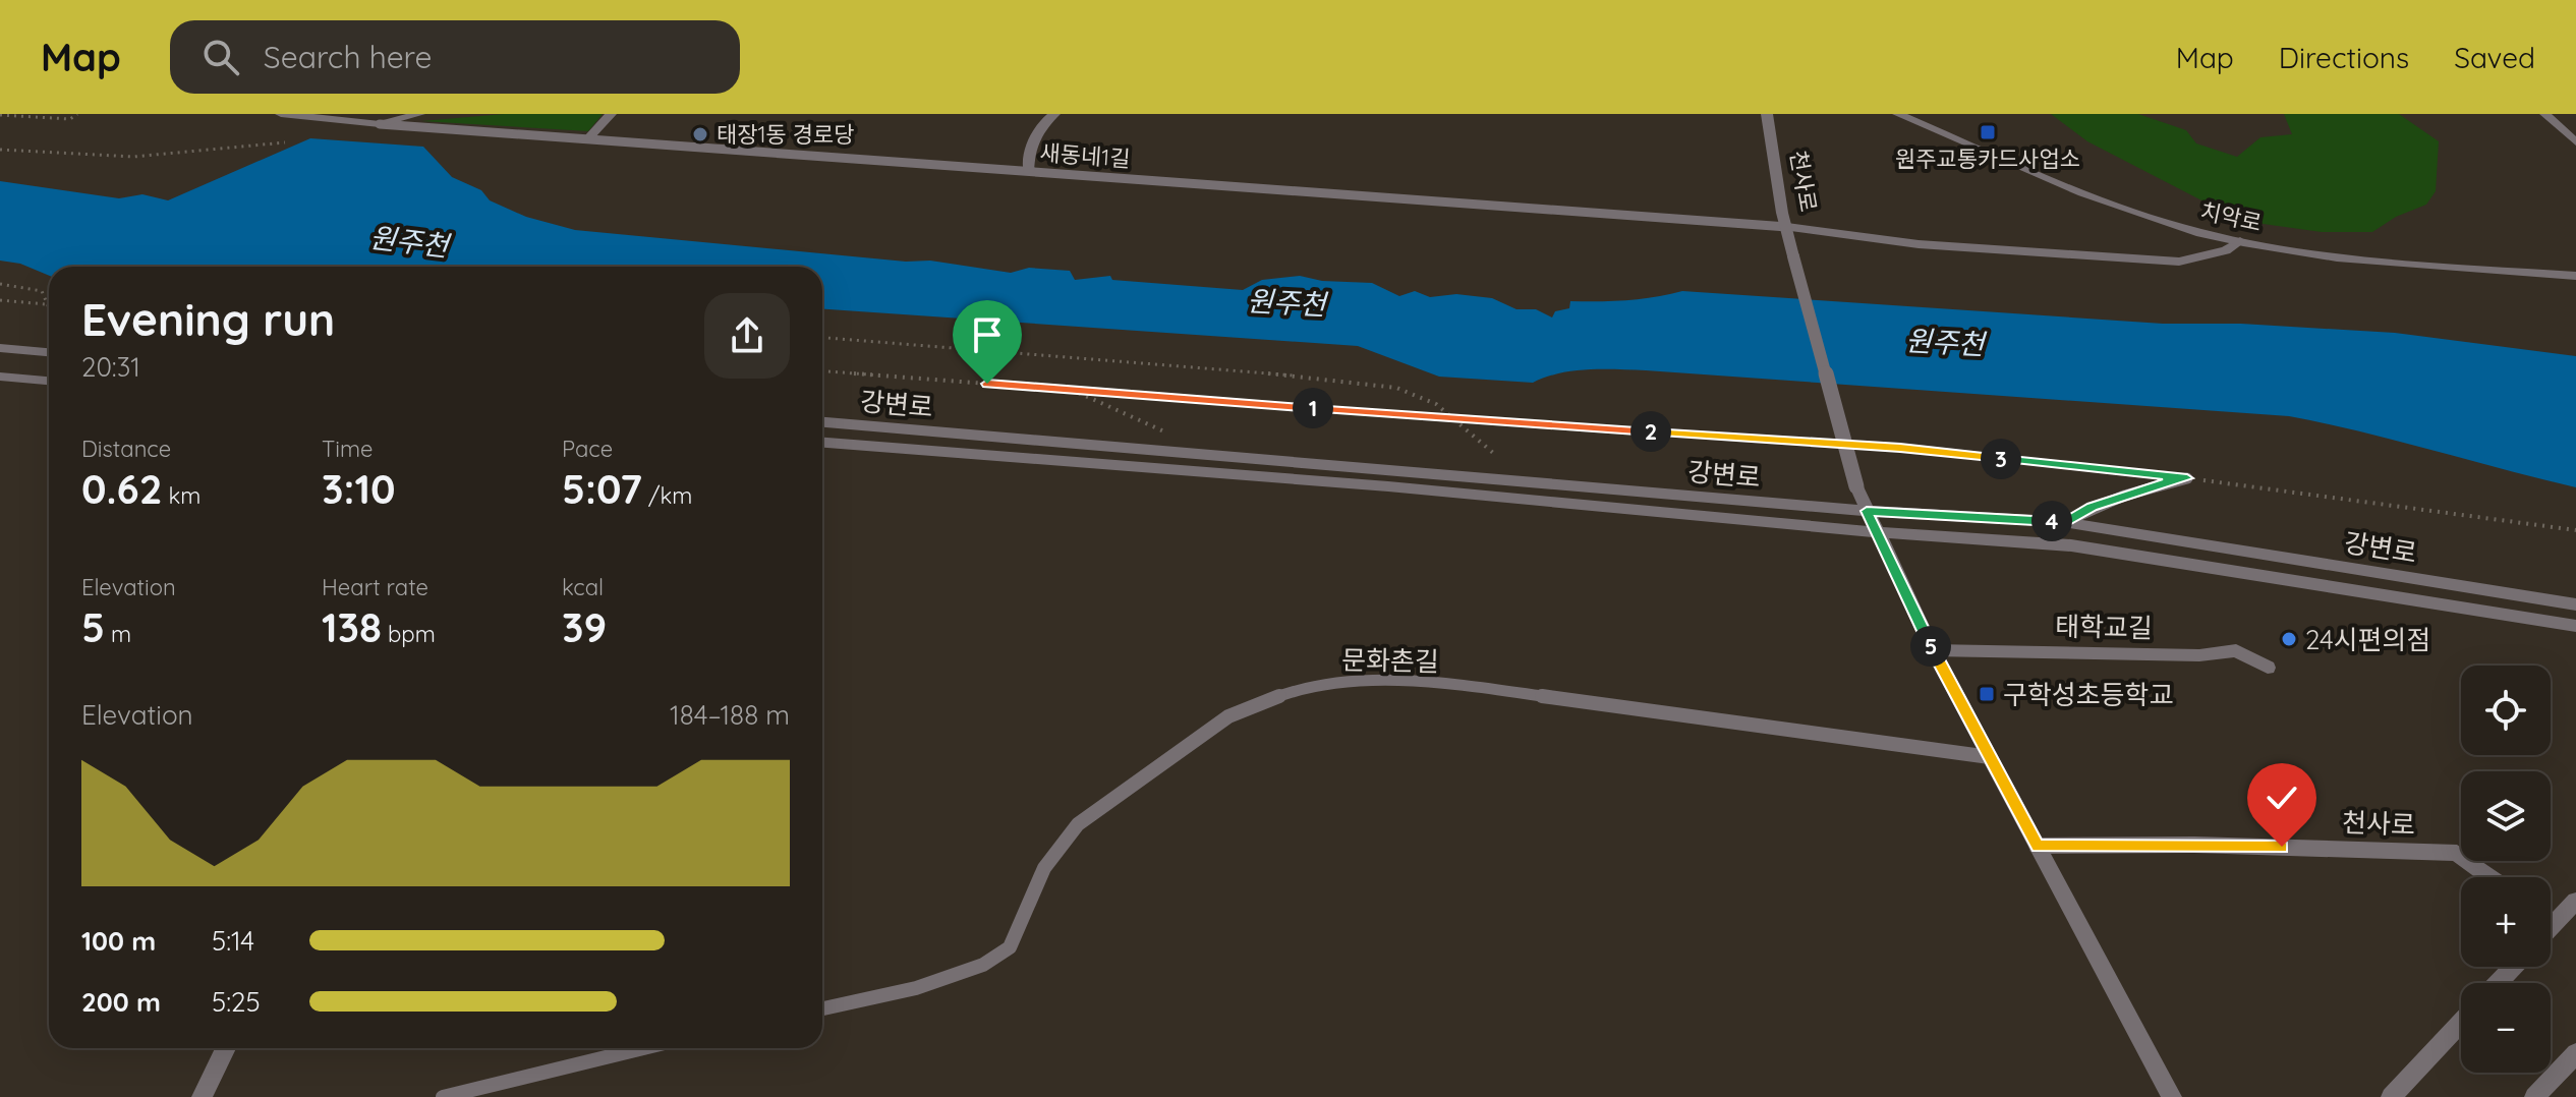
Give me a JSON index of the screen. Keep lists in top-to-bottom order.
{
  "streets": {
    "street": [
      "천사로",
      "치악로",
      "강변로",
      "태학교길"
    ],
    "lane": ["새동네1길", "문화촌길"]
  },
  "crossings": [
    ["새동네1길", "천사로"],
    ["천사로", "강변로"]
  ],
  "water": ["원주천"],
  "places": {
    "transit": ["원주교통카드사업소", "구학성초등학교"],
    "other": ["태장1동 경로당", "24시편의점"]
  },
  "page": {
    "header": "Map",
    "search": "Search here",
    "nav": ["Map", "Directions", "Saved"],
    "heading": ["Evening run", "20:31"],
    "pins": [
      "1",
      "2",
      "3",
      "4",
      "5"
    ],
    "stats": [
      ["Distance", "0.62 km"],
      ["Time", "3:10"],
      ["Pace", "5:07 /km"],
      ["Elevation", "5 m"],
      ["Heart rate", "138 bpm"],
      ["kcal", "39"]
    ],
    "map_buttons": ["+", "−"],
    "chart": ["Elevation", "184–188 m"],
    "list": [
      {
        "name": "100 m",
        "note": "5:14"
      },
      {
        "name": "200 m",
        "note": "5:25"
      }
    ]
  }
}
